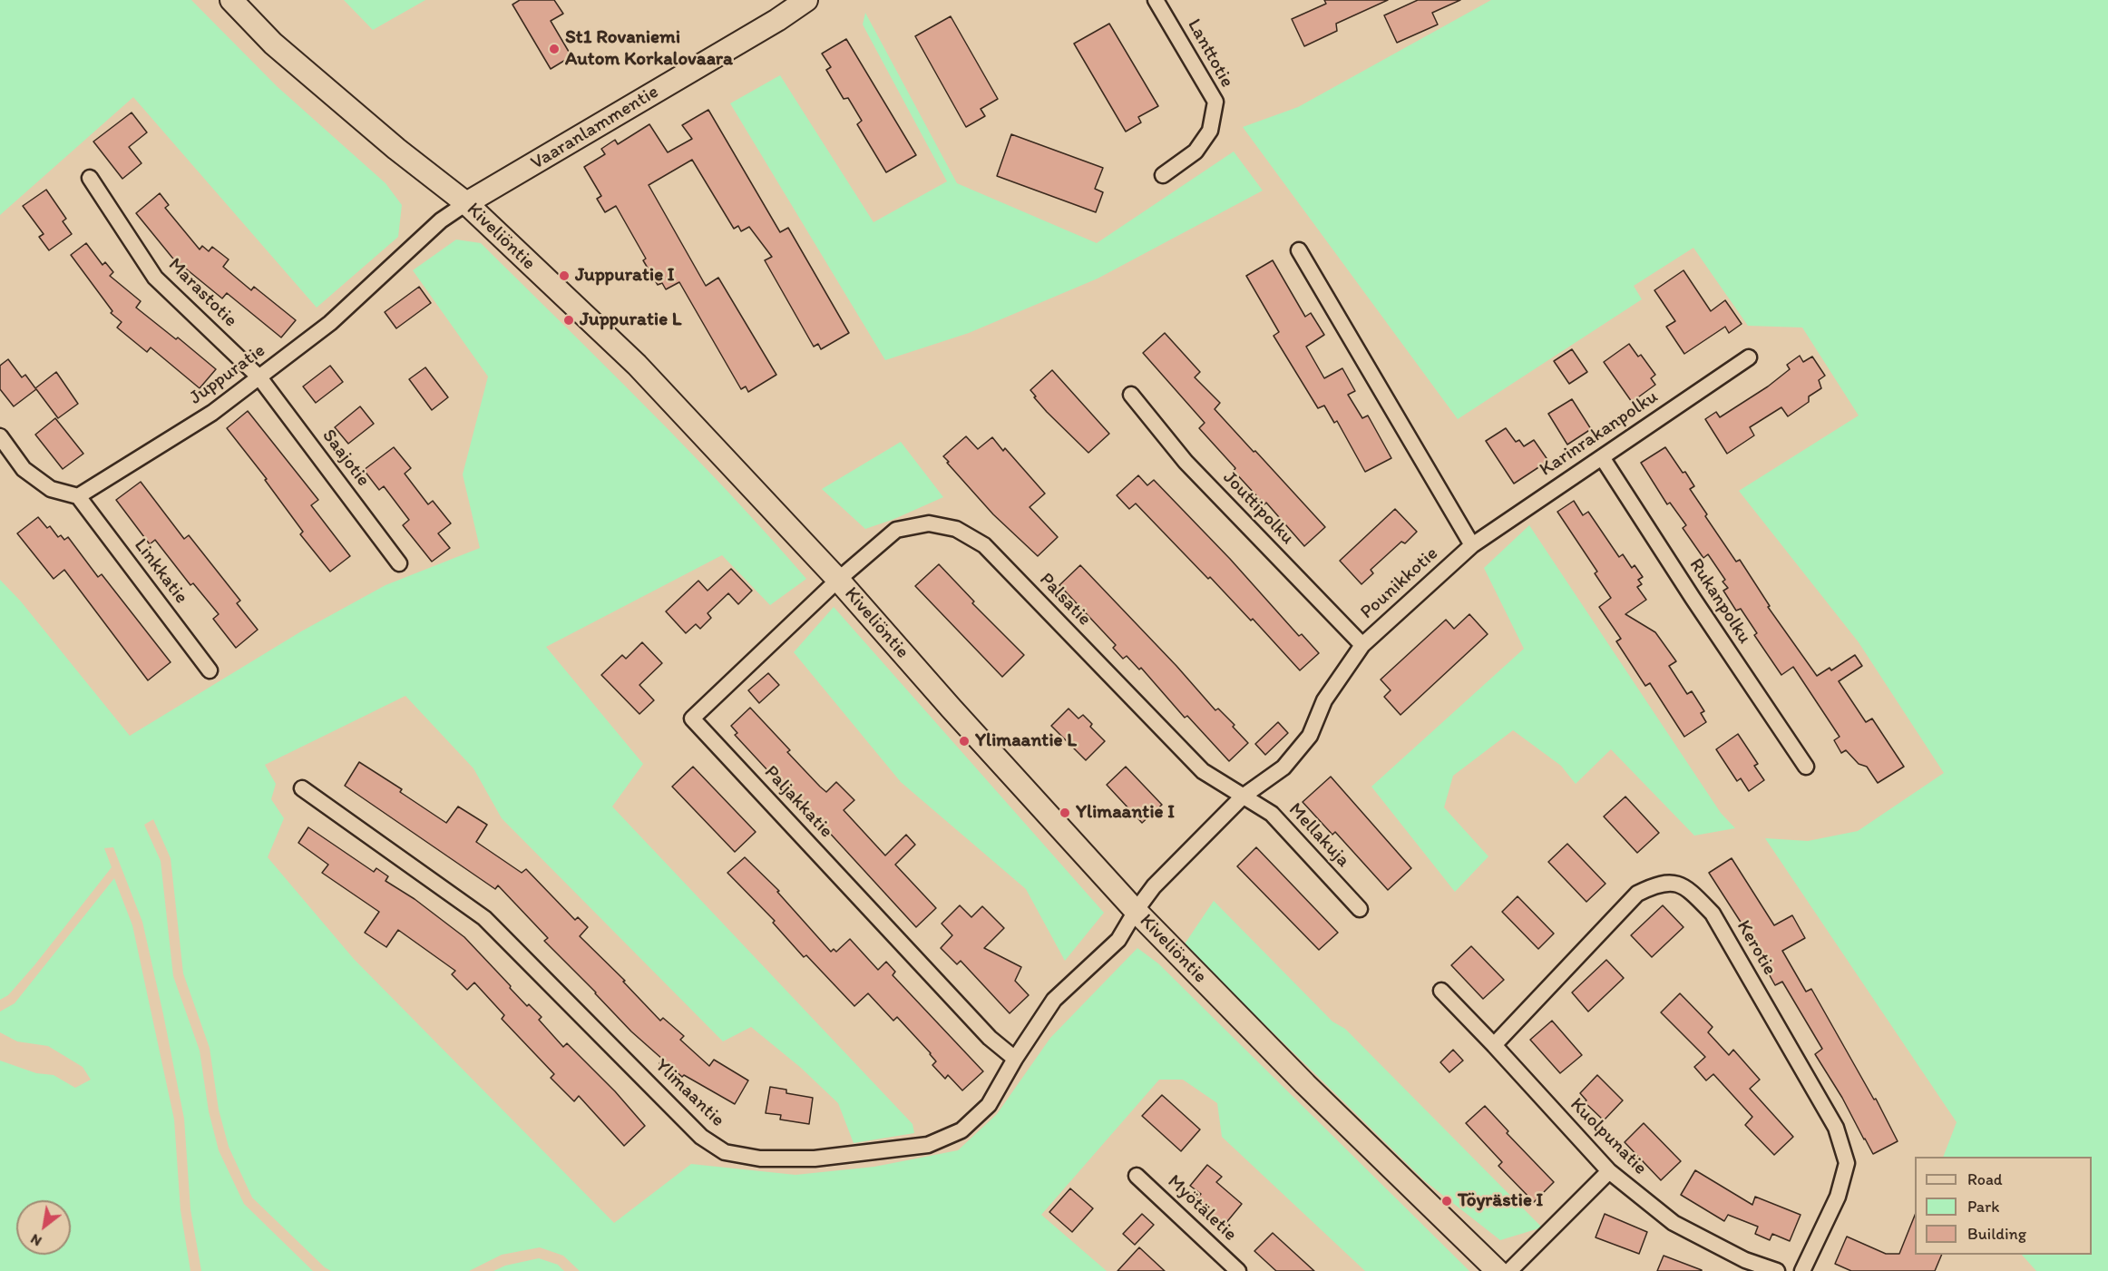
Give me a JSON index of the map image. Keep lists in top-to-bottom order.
{
  "streets": {
    "street": [
      "Lanttotie",
      "Vaaranlammentie",
      "Kiveliöntie",
      "Marastotie",
      "Juppuratie",
      "Karinrakanpolku",
      "Saajotie",
      "Jouttipolku",
      "Linkkatie",
      "Pounikkotie",
      "Palsatie",
      "Rukanpolku",
      "Paljakkatie",
      "Mellakuja",
      "Kerotie",
      "Ylimaantie",
      "Kuolpunatie",
      "Myötäletie"
    ]
  },
  "crossings": [
    ["Vaaranlammentie", "Kiveliöntie"],
    ["Vaaranlammentie", "Juppuratie"],
    ["Kiveliöntie", "Juppuratie"],
    ["Kiveliöntie", "Pounikkotie"],
    ["Kiveliöntie", "Palsatie"],
    ["Kiveliöntie", "Paljakkatie"],
    ["Kiveliöntie", "Ylimaantie"],
    ["Marastotie", "Juppuratie"],
    ["Marastotie", "Saajotie"],
    ["Juppuratie", "Saajotie"],
    ["Juppuratie", "Linkkatie"],
    ["Karinrakanpolku", "Pounikkotie"],
    ["Karinrakanpolku", "Rukanpolku"],
    ["Jouttipolku", "Pounikkotie"],
    ["Pounikkotie", "Palsatie"],
    ["Pounikkotie", "Mellakuja"],
    ["Pounikkotie", "Ylimaantie"],
    ["Palsatie", "Paljakkatie"],
    ["Palsatie", "Mellakuja"],
    ["Paljakkatie", "Ylimaantie"],
    ["Kerotie", "Kuolpunatie"]
  ],
  "places": [
    "St1 Rovaniemi Autom Korkalovaara",
    "Juppuratie I",
    "Juppuratie L",
    "Ylimaantie L",
    "Ylimaantie I",
    "Töyrästie I"
  ],
  "legend": ["Road", "Park", "Building"],
  "north": "bottom left"
}
